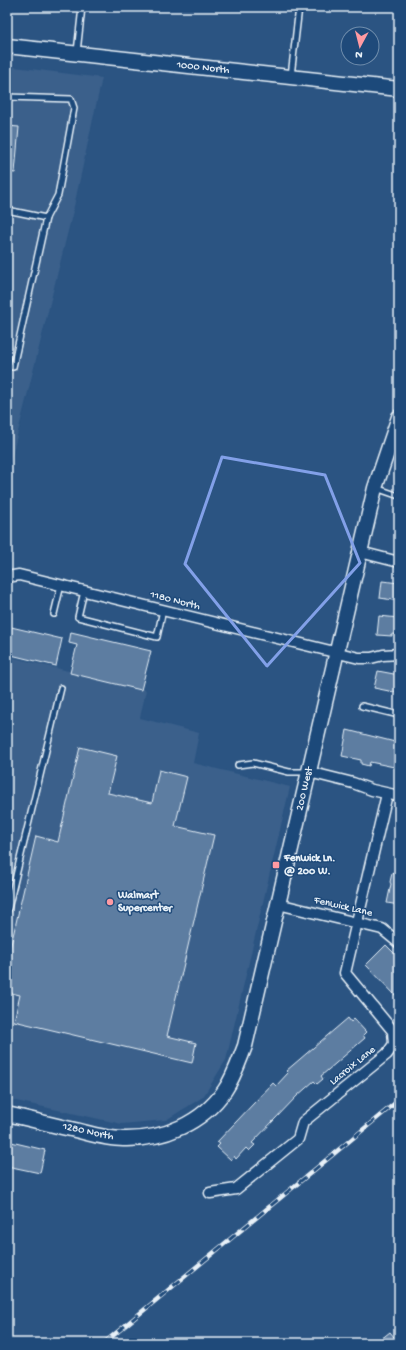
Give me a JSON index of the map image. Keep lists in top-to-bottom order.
{
  "streets": {
    "street": [
      "1000 North",
      "1180 North",
      "200 West",
      "Fenwick Lane",
      "Lacroix Lane",
      "1280 North"
    ]
  },
  "crossings": [
    ["1180 North", "200 West"],
    ["200 West", "Fenwick Lane"],
    ["200 West", "1280 North"],
    ["Fenwick Lane", "Lacroix Lane"]
  ],
  "places": {
    "transit": ["Fenwick Ln. @ 200 W."],
    "other": ["Walmart Supercenter"]
  },
  "north": "bottom"
}
